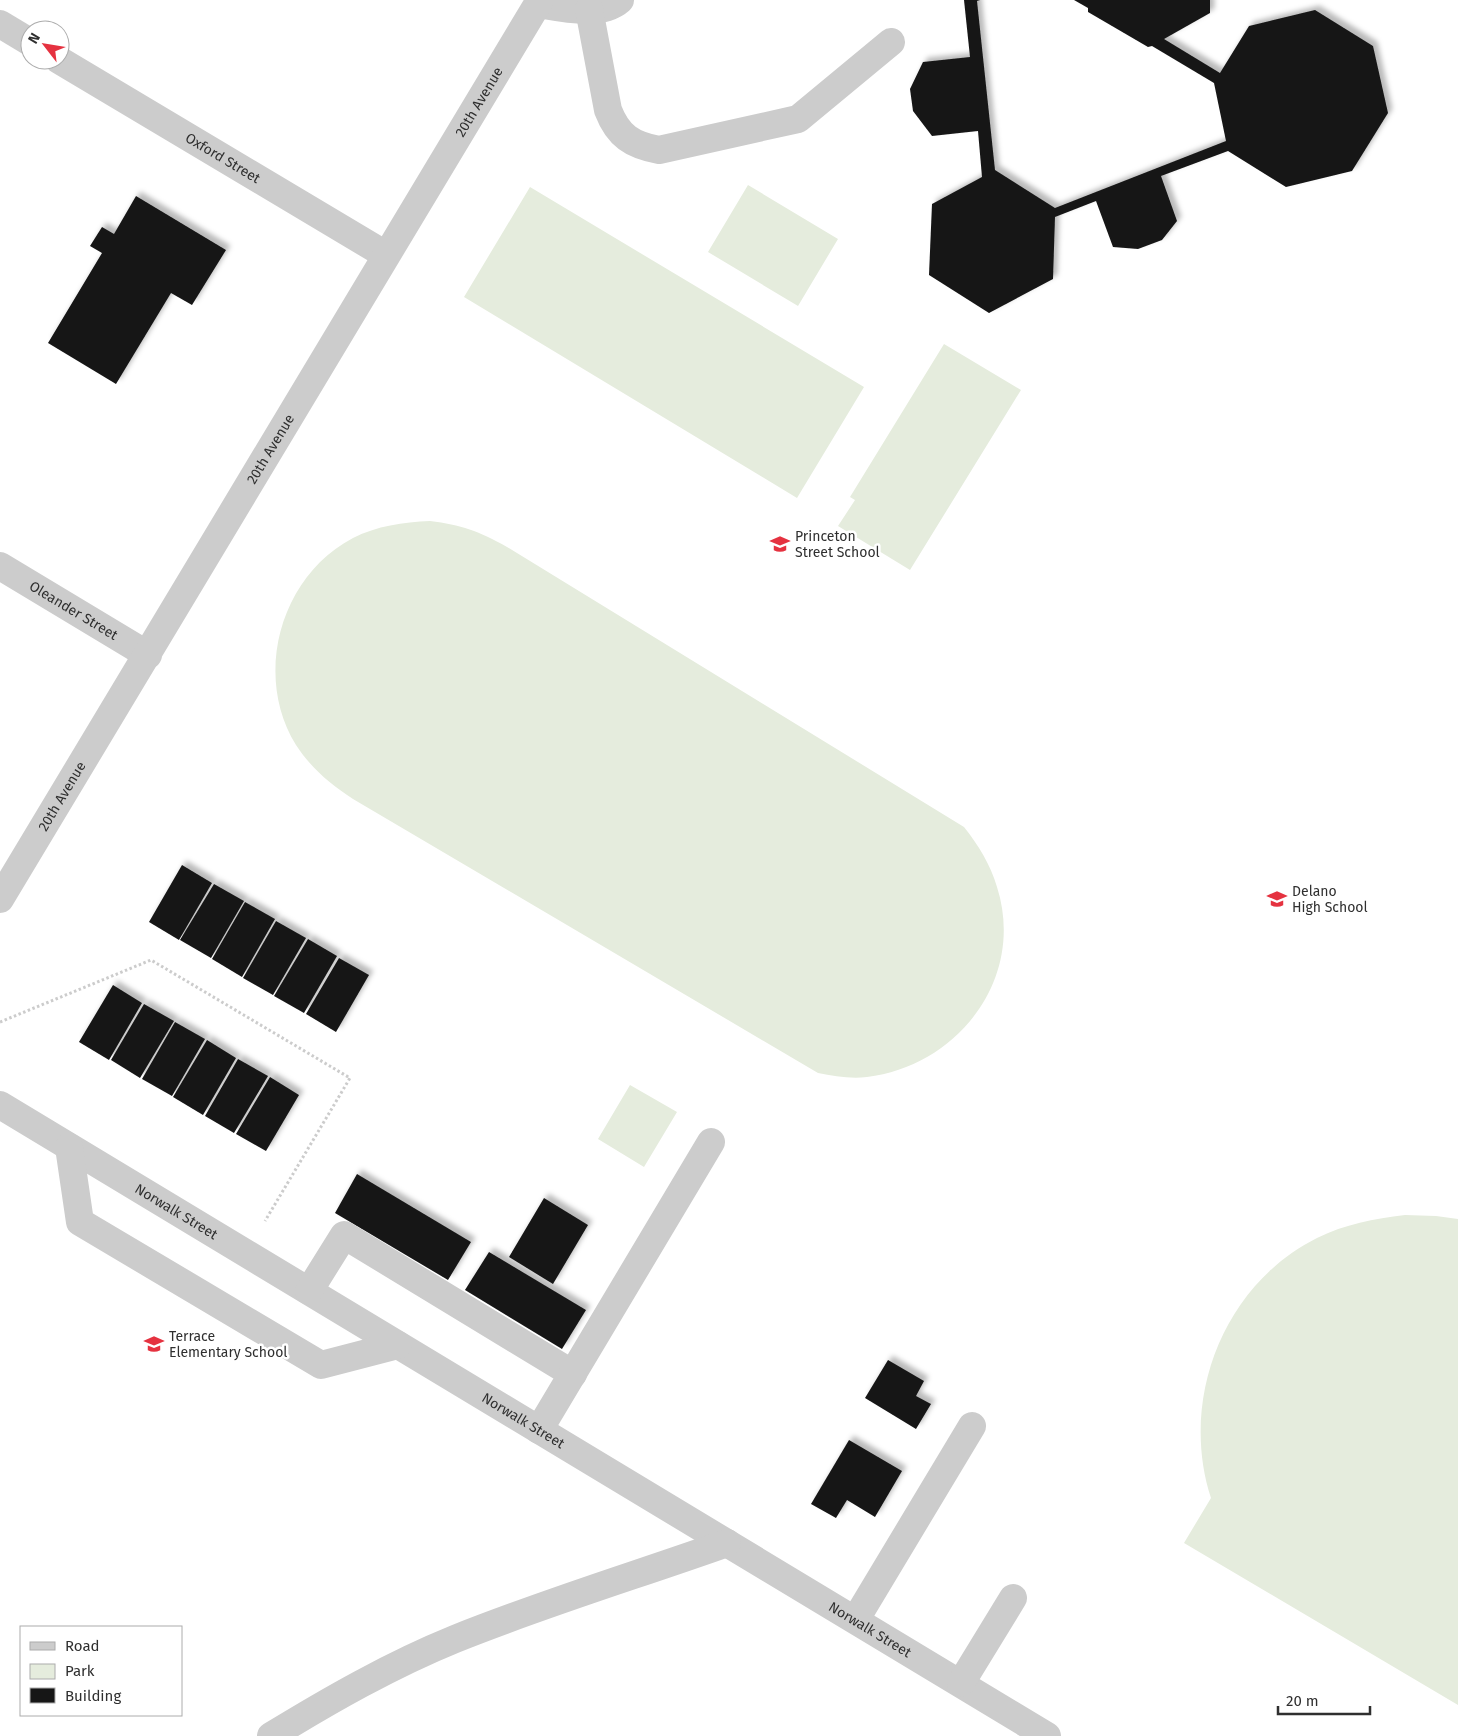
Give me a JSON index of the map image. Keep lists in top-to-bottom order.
{
  "streets": {
    "street": [
      "20th Avenue",
      "Oxford Street",
      "Oleander Street",
      "Norwalk Street"
    ]
  },
  "crossings": [
    ["20th Avenue", "Oxford Street"],
    ["20th Avenue", "Oleander Street"]
  ],
  "places": {
    "school or university": ["Princeton Street School", "Delano High School", "Terrace Elementary School"]
  },
  "legend": ["Road", "Park", "Building"],
  "scale_bar": "20 m",
  "north": "top left"
}
